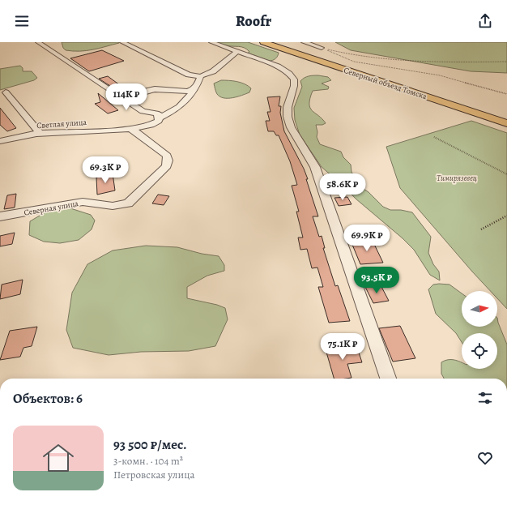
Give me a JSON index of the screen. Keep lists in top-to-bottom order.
{
  "streets": {
    "main road": ["Северный объезд Томска"],
    "street": ["Светлая улица", "Северная улица"]
  },
  "crossings": [
    ["Светлая улица", "Северная улица"]
  ],
  "parks": ["Тимирязевец"],
  "north": "right",
  "page": {
    "header": "Roofr",
    "price": [
      "114K ₽",
      "69.3K ₽",
      "58.6K ₽",
      "69.9K ₽",
      "93.5K ₽",
      "75.1K ₽"
    ],
    "heading": "Объектов: 6",
    "list": [
      {
        "name": "93 500 ₽/мес.",
        "note": "3-комн. · 104 m² · Петровская улица"
      }
    ]
  }
}
